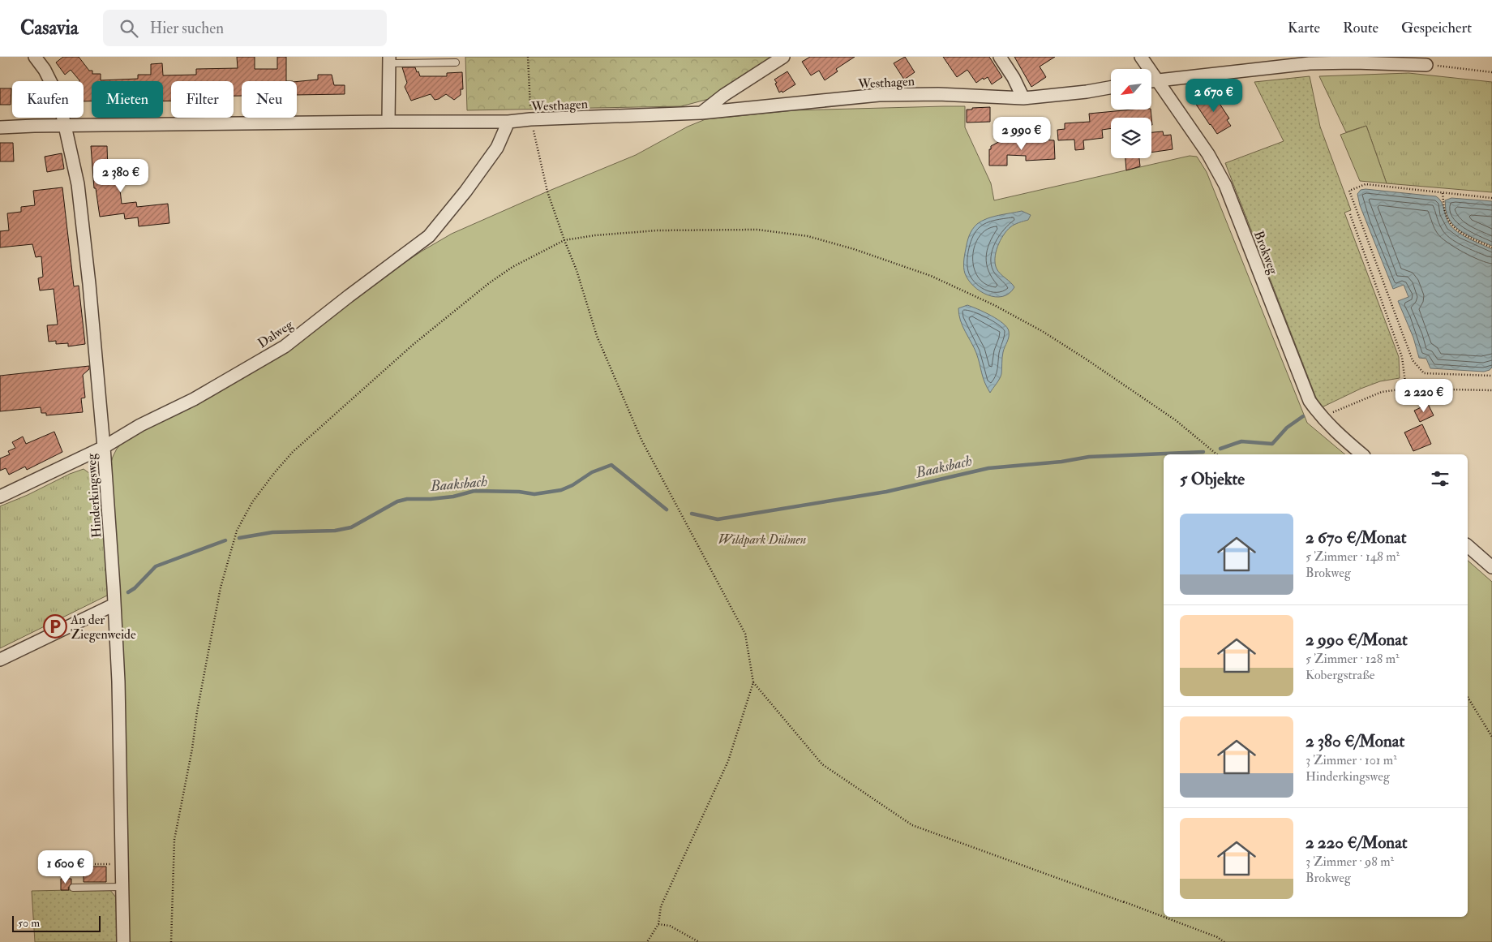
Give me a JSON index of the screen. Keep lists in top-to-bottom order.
{
  "streets": {
    "street": [
      "Westhagen",
      "Brokweg",
      "Dalweg",
      "Hinderkingsweg"
    ]
  },
  "crossings": [
    ["Westhagen", "Dalweg"],
    ["Westhagen", "Hinderkingsweg"],
    ["Dalweg", "Hinderkingsweg"]
  ],
  "water": ["Baaksbach"],
  "parks": ["Wildpark Dülmen"],
  "places": {
    "parking": ["An der Ziegenweide"]
  },
  "scale_bar": "50 m",
  "north": "bottom left",
  "page": {
    "header": "Casavia",
    "search": "Hier suchen",
    "nav": ["Karte", "Route", "Gespeichert"],
    "price": [
      "2 670 €",
      "2 990 €",
      "2 380 €",
      "2 220 €",
      "1 600 €"
    ],
    "chip": [
      "Kaufen",
      "Mieten",
      "Filter",
      "Neu"
    ],
    "heading": "5 Objekte",
    "list": [
      {
        "name": "2 670 €/Monat",
        "note": "5 Zimmer · 148 m² · Brokweg"
      },
      {
        "name": "2 990 €/Monat",
        "note": "5 Zimmer · 128 m² · Kobergstraße"
      },
      {
        "name": "2 380 €/Monat",
        "note": "3 Zimmer · 101 m² · Hinderkingsweg"
      },
      {
        "name": "2 220 €/Monat",
        "note": "3 Zimmer · 98 m² · Brokweg"
      }
    ],
    "scale": "50 m"
  }
}
